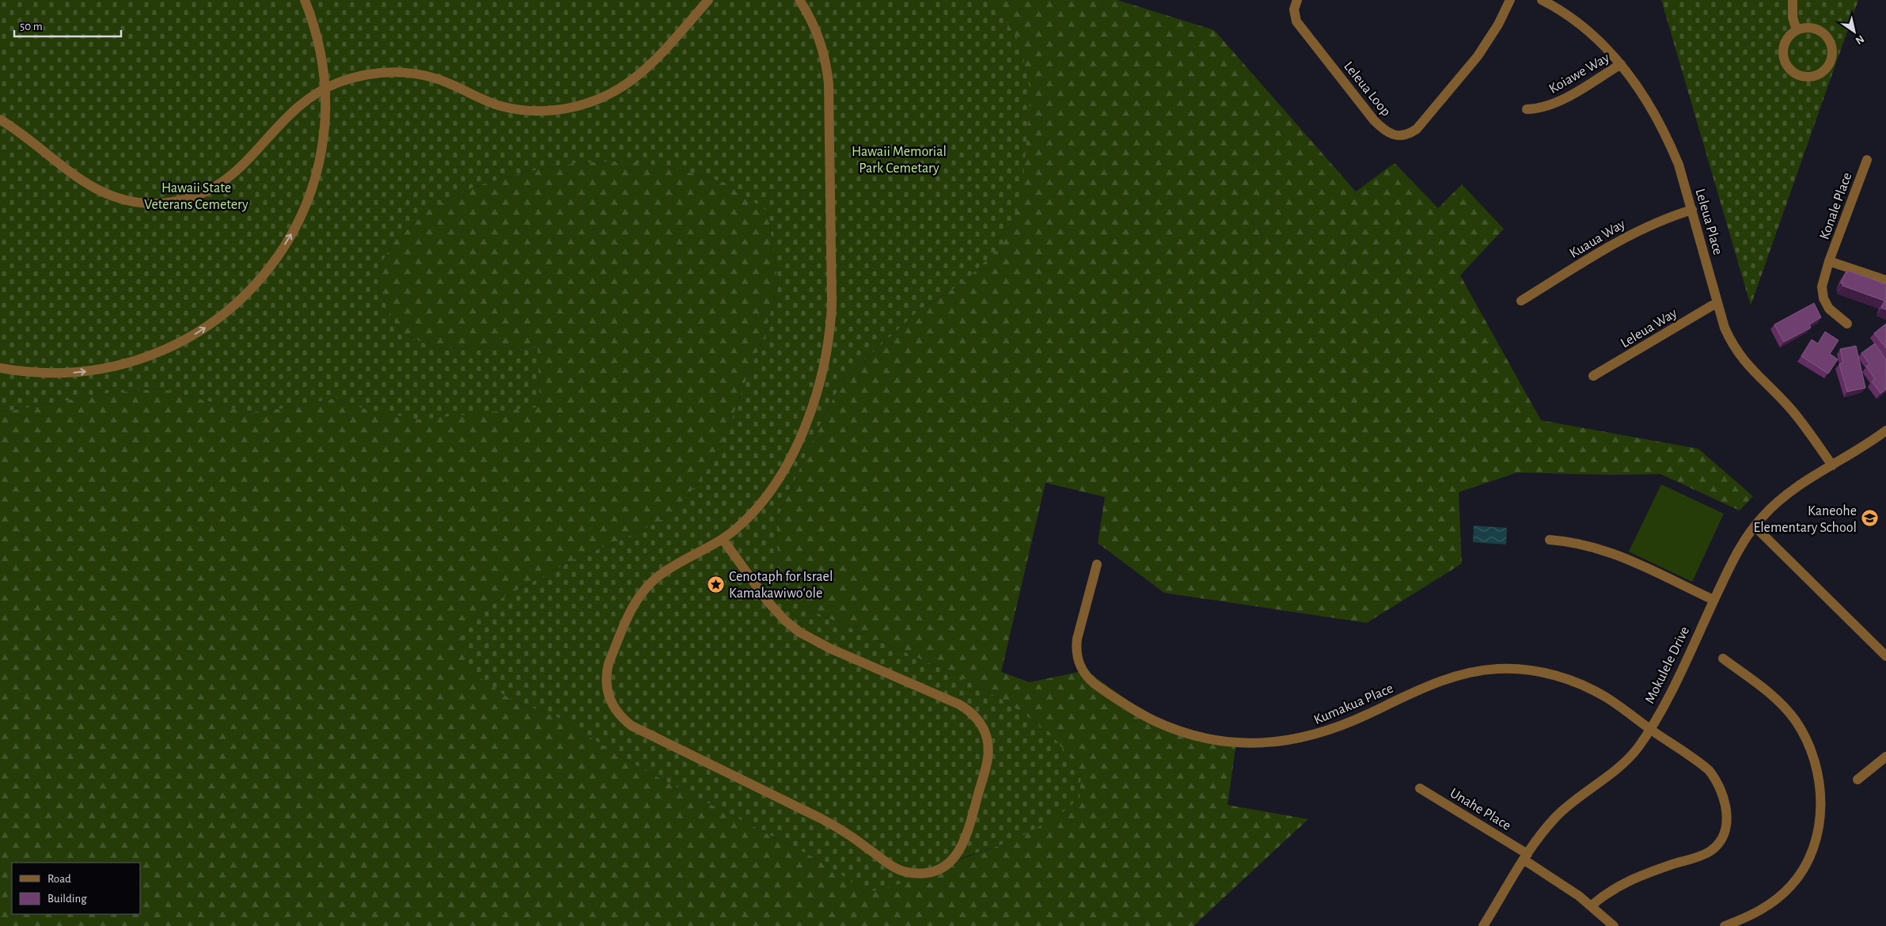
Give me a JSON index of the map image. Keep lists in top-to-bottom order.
{
  "streets": {
    "street": [
      "Koiawe Way",
      "Leleua Loop",
      "Konale Place",
      "Leleua Place",
      "Kuaua Way",
      "Leleua Way",
      "Mokulele Drive",
      "Kumakua Place",
      "Unahe Place"
    ]
  },
  "crossings": [
    ["Koiawe Way", "Leleua Place"],
    ["Leleua Place", "Kuaua Way"],
    ["Leleua Place", "Leleua Way"],
    ["Leleua Place", "Mokulele Drive"],
    ["Mokulele Drive", "Kumakua Place"],
    ["Mokulele Drive", "Unahe Place"],
    ["Kumakua Place", "Unahe Place"]
  ],
  "parks": ["Hawaii Memorial Park Cemetary", "Hawaii State Veterans Cemetery"],
  "places": {
    "school or university": ["Kaneohe Elementary School"],
    "place": ["Cenotaph for Israel Kamakawiwoʻole"]
  },
  "legend": ["Road", "Building"],
  "scale_bar": "50 m",
  "north": "bottom right"
}
